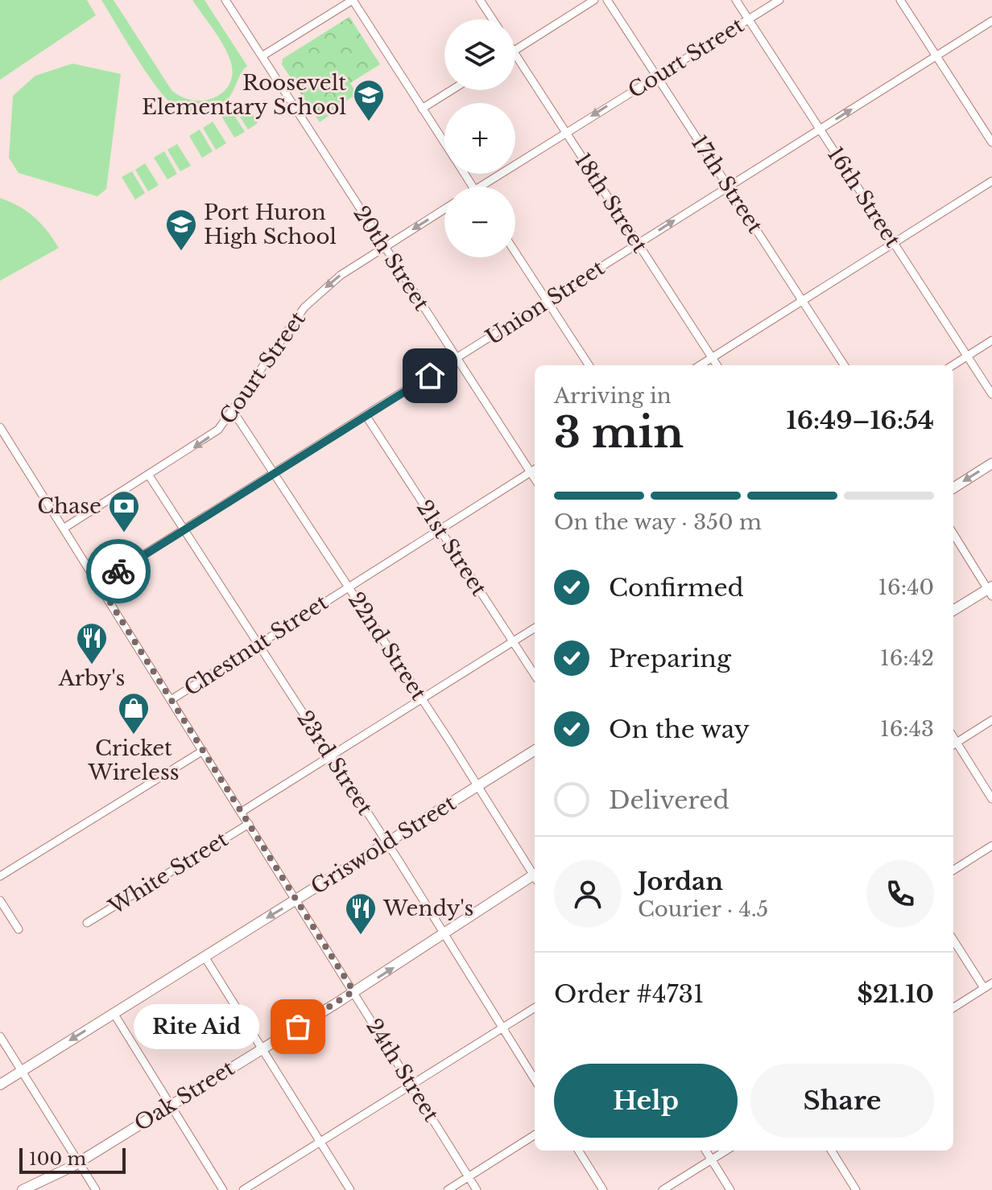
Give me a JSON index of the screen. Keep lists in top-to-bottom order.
{
  "streets": {
    "main road": ["Griswold Street", "Oak Street"],
    "street": [
      "Court Street",
      "17th Street",
      "16th Street",
      "18th Street",
      "20th Street",
      "Union Street",
      "21st Street",
      "Chestnut Street",
      "22nd Street",
      "23rd Street",
      "White Street",
      "24th Street"
    ]
  },
  "crossings": [
    ["Court Street", "17th Street"],
    ["Court Street", "16th Street"],
    ["Court Street", "18th Street"],
    ["Court Street", "20th Street"],
    ["Court Street", "22nd Street"],
    ["Court Street", "23rd Street"],
    ["Court Street", "24th Street"],
    ["17th Street", "Union Street"],
    ["16th Street", "Union Street"],
    ["18th Street", "Union Street"],
    ["20th Street", "Union Street"],
    ["20th Street", "Chestnut Street"],
    ["Union Street", "21st Street"],
    ["Union Street", "22nd Street"],
    ["Union Street", "23rd Street"],
    ["Union Street", "24th Street"],
    ["21st Street", "Chestnut Street"],
    ["21st Street", "White Street"],
    ["Chestnut Street", "22nd Street"],
    ["Chestnut Street", "23rd Street"],
    ["Chestnut Street", "24th Street"],
    ["22nd Street", "Griswold Street"],
    ["22nd Street", "White Street"],
    ["23rd Street", "Griswold Street"],
    ["23rd Street", "White Street"],
    ["23rd Street", "Oak Street"],
    ["Griswold Street", "24th Street"],
    ["White Street", "24th Street"],
    ["24th Street", "Oak Street"]
  ],
  "one_way": ["Court Street"],
  "places": {
    "school or university": ["Roosevelt Elementary School", "Port Huron High School"],
    "bank": ["Chase"],
    "restaurant": ["Arby's", "Wendy's"],
    "shop": ["Cricket Wireless"],
    "other": ["Rite Aid"]
  },
  "scale_bar": "100 m",
  "page": {
    "map_buttons": ["+", "−"],
    "heading": ["3 min", "Arriving in", "16:49–16:54"],
    "panel": [
      "Jordan",
      "Courier · 4.5",
      "Order #4731",
      "$21.10"
    ],
    "bar": "On the way · 350 m",
    "list": [
      ["Confirmed", "16:40"],
      ["Preparing", "16:42"],
      ["On the way", "16:43"],
      "Delivered"
    ],
    "bubble": "Rite Aid",
    "buttons": ["Help", "Share"],
    "scale": "100 m"
  }
}
